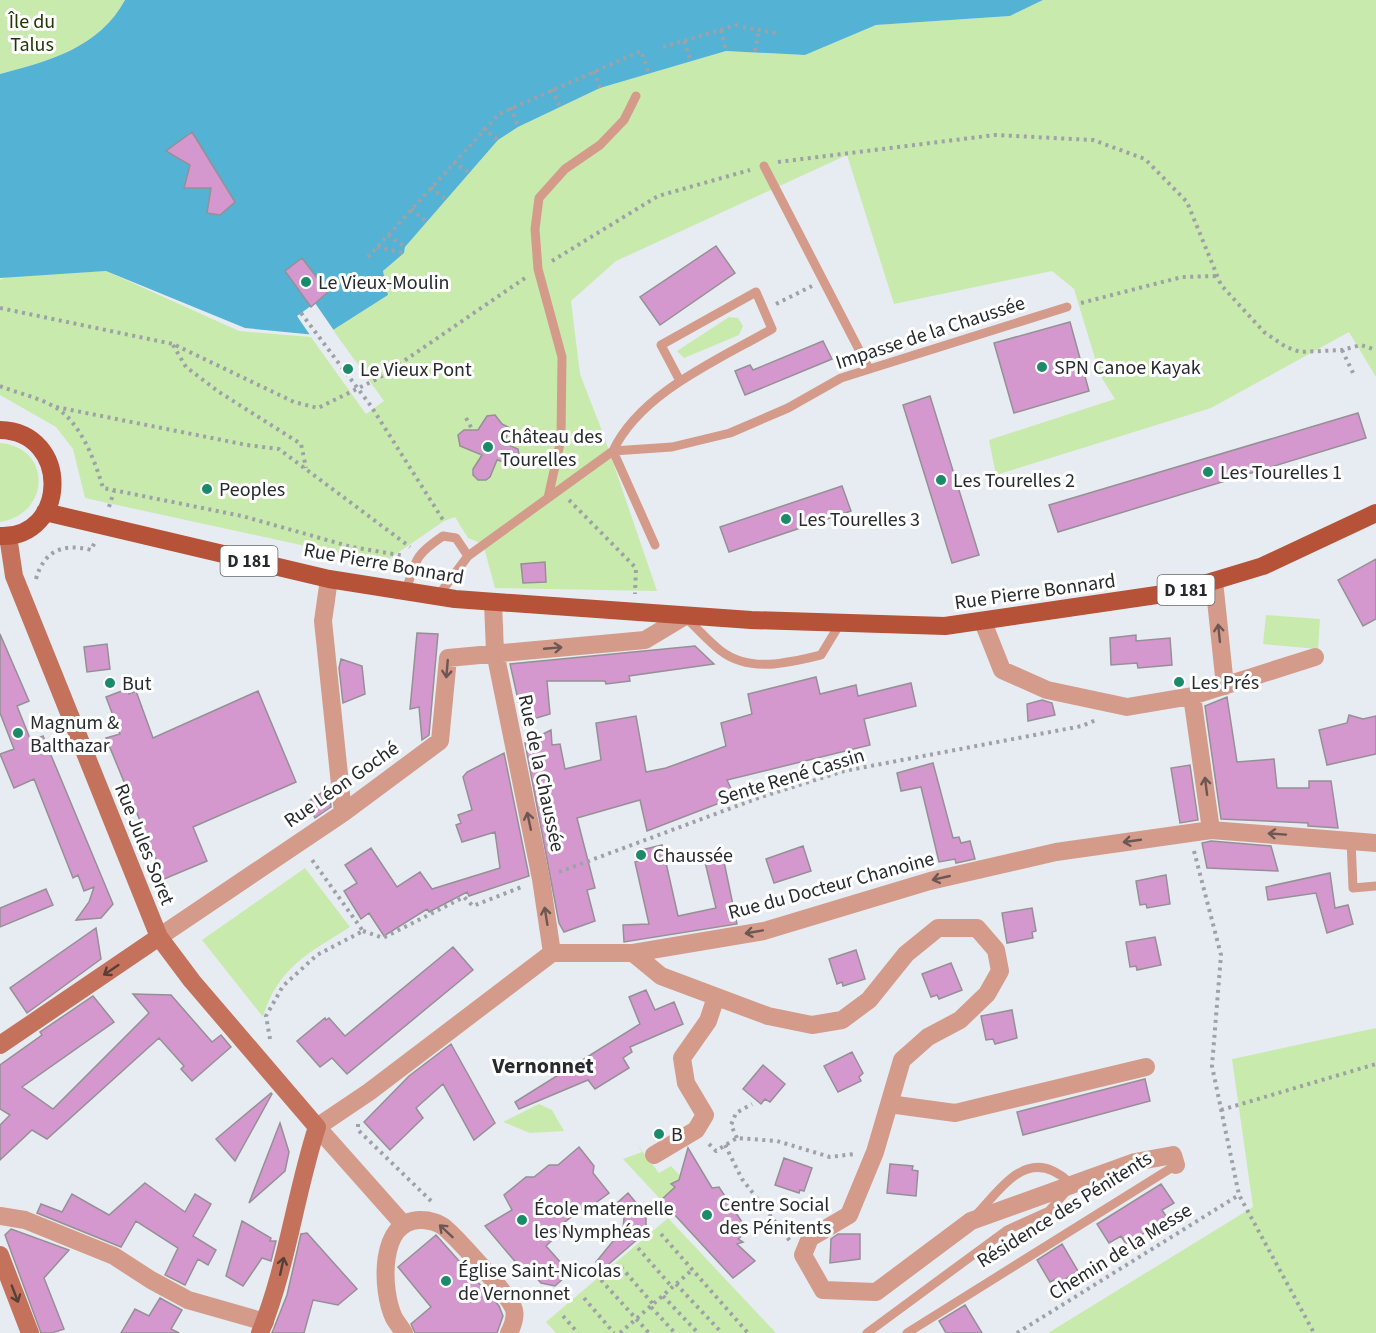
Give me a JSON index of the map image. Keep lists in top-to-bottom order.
{
  "streets": {
    "main road": ["D 181", "Rue Pierre Bonnard", "Rue Jules Soret"],
    "street": [
      "Rue de la Chaussée",
      "Rue Léon Goché",
      "Rue du Docteur Chanoine",
      "Résidence des Pénitents"
    ],
    "lane": ["Impasse de la Chaussée"],
    "path": ["Sente René Cassin", "Chemin de la Messe"]
  },
  "crossings": [
    ["Rue Pierre Bonnard", "Rue de la Chaussée"],
    ["Rue de la Chaussée", "Sente René Cassin"],
    ["Rue de la Chaussée", "Rue Léon Goché"],
    ["Rue de la Chaussée", "Rue du Docteur Chanoine"],
    ["Rue Léon Goché", "Rue Jules Soret"]
  ],
  "one_way": ["Rue de la Chaussée", "Rue Léon Goché", "Rue du Docteur Chanoine"],
  "districts": ["Vernonnet"],
  "parks": ["Île du Talus"],
  "places": [
    "Le Vieux-Moulin",
    "SPN Canoe Kayak",
    "Le Vieux Pont",
    "Château des Tourelles",
    "Les Tourelles 1",
    "Les Tourelles 2",
    "Peoples",
    "Les Tourelles 3",
    "Les Prés",
    "But",
    "Magnum & Balthazar",
    "Chaussée",
    "B",
    "Centre Social des Pénitents",
    "École maternelle les Nymphéas",
    "Église Saint-Nicolas de Vernonnet"
  ]
}
